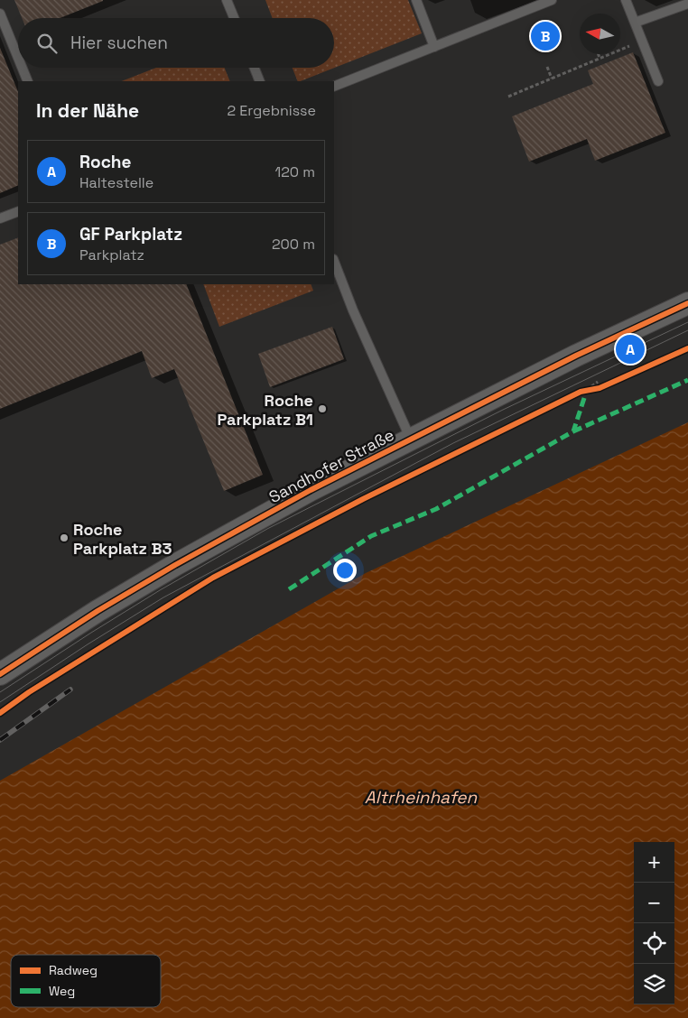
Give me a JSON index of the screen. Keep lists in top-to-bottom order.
{
  "streets": {
    "street": ["Sandhofer Straße"]
  },
  "water": ["Altrheinhafen"],
  "places": ["Roche Parkplatz B1", "Roche Parkplatz B3"],
  "legend": ["Radweg", "Weg"],
  "north": "left",
  "page": {
    "search": "Hier suchen",
    "pins": ["B", "A"],
    "heading": ["In der Nähe", "2 Ergebnisse"],
    "list": [
      {
        "mark": "A",
        "name": "Roche",
        "note": "Haltestelle",
        "value": "120 m"
      },
      {
        "mark": "B",
        "name": "GF Parkplatz",
        "note": "Parkplatz",
        "value": "200 m"
      }
    ],
    "map_buttons": ["+", "−"]
  }
}
